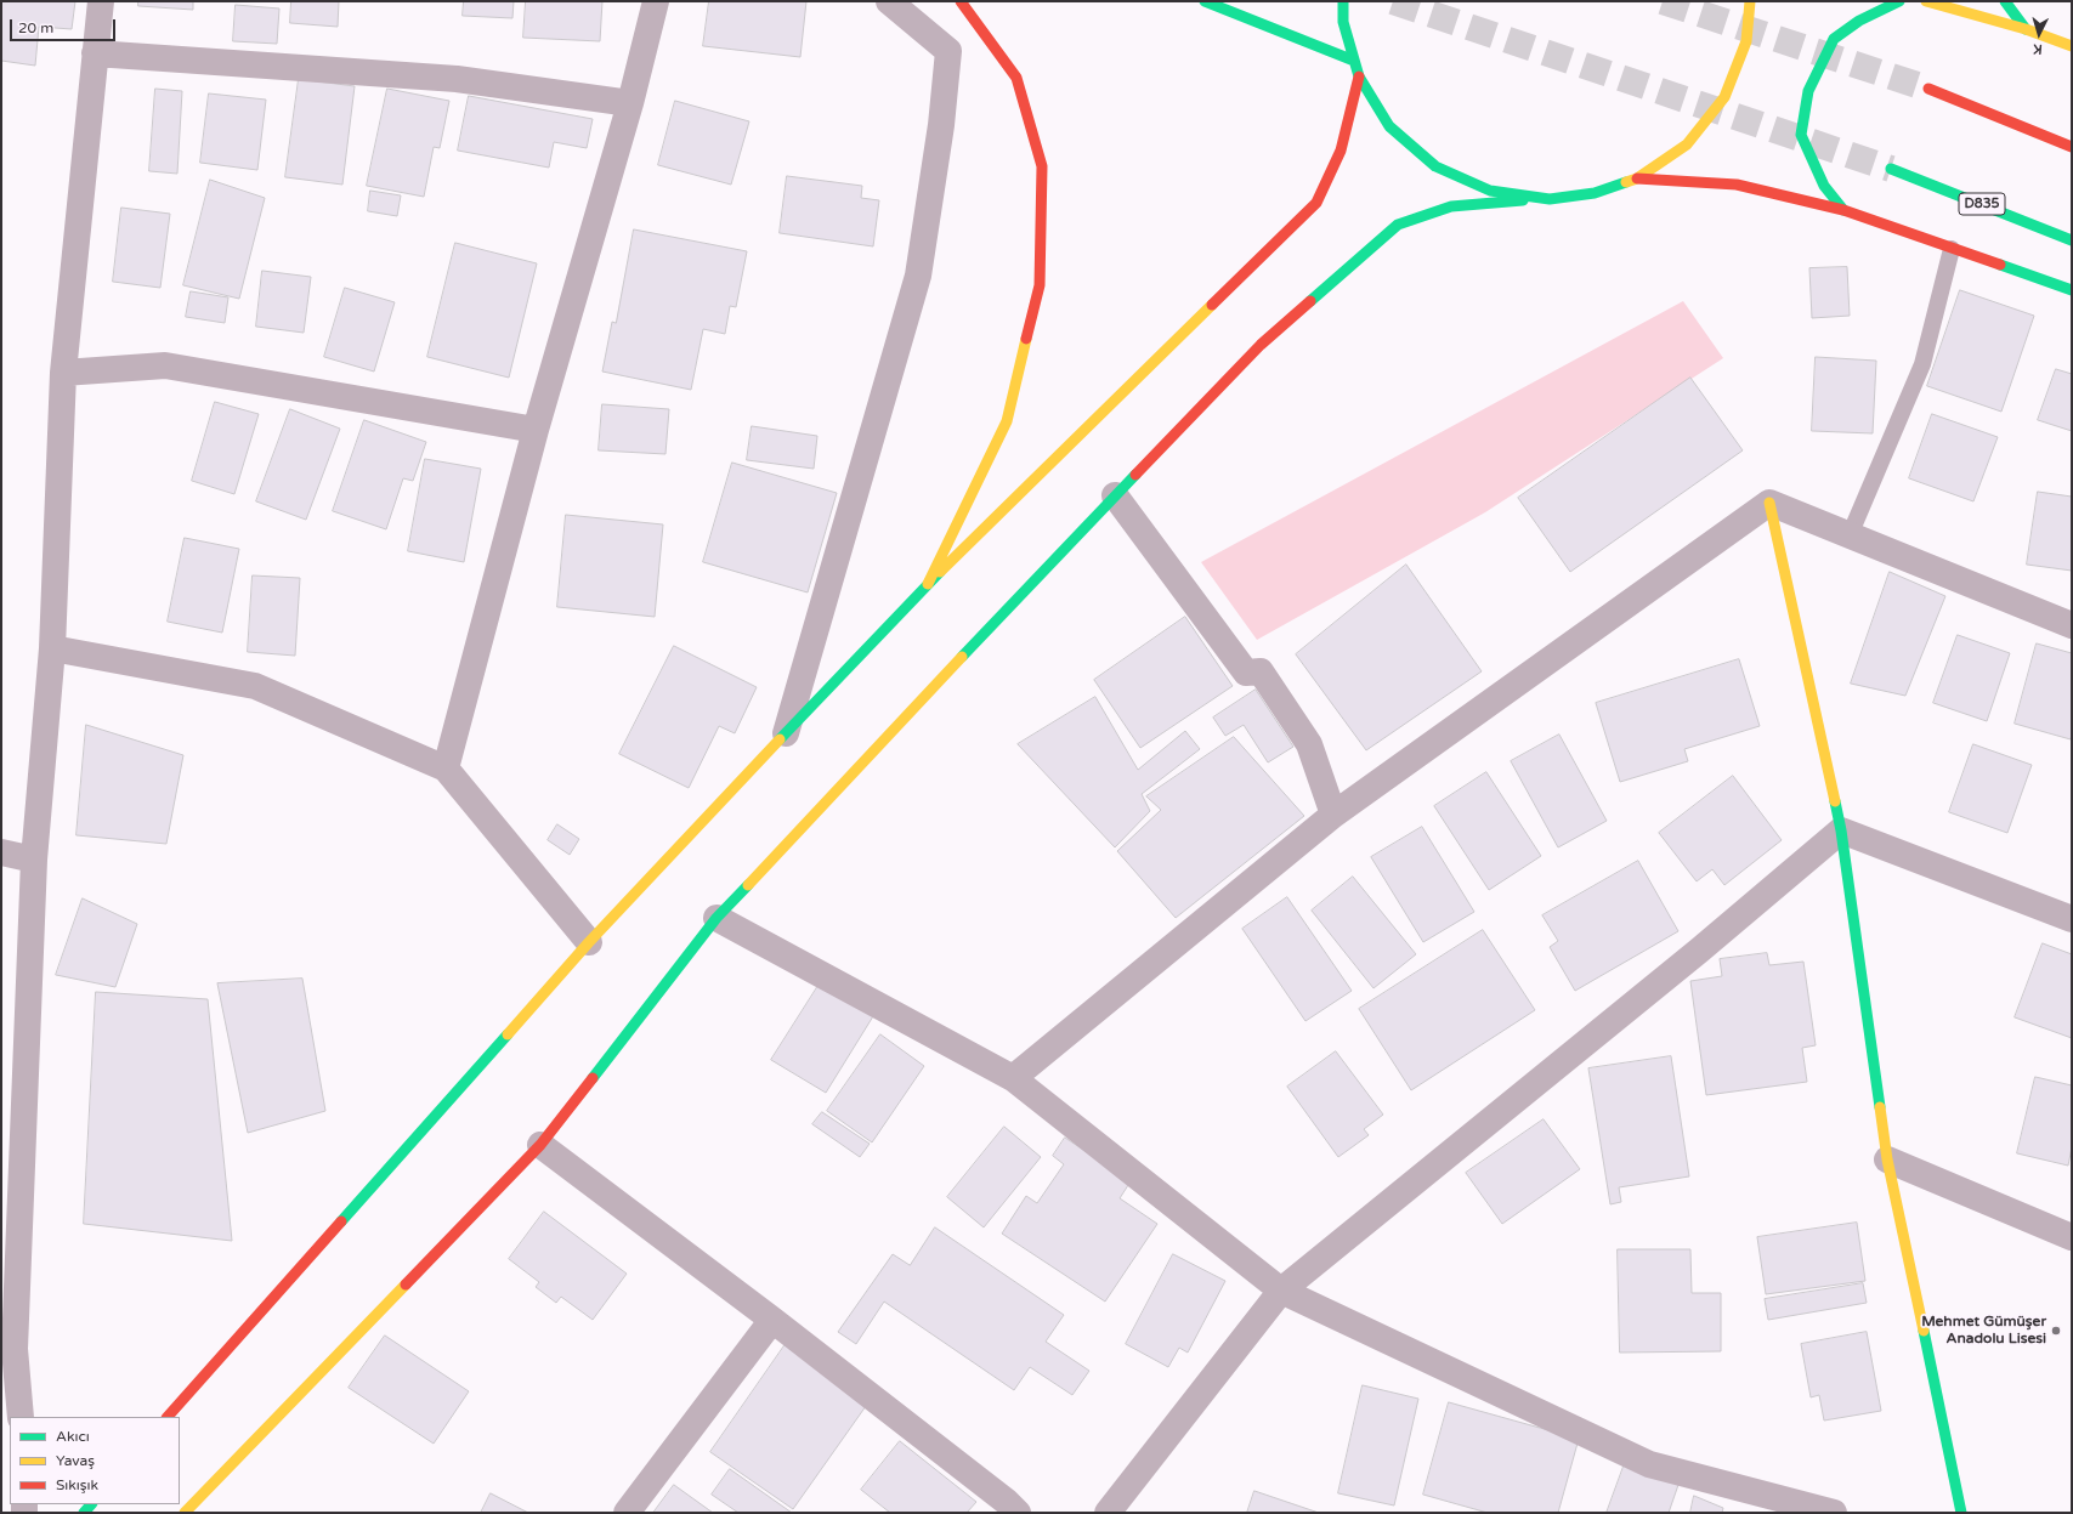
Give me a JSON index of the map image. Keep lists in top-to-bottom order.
{
  "streets": {
    "main road": ["D835"]
  },
  "places": ["Mehmet Gümüşer Anadolu Lisesi"],
  "legend": ["Akıcı", "Yavaş", "Sıkışık"],
  "scale_bar": "20 m",
  "north": "bottom"
}
